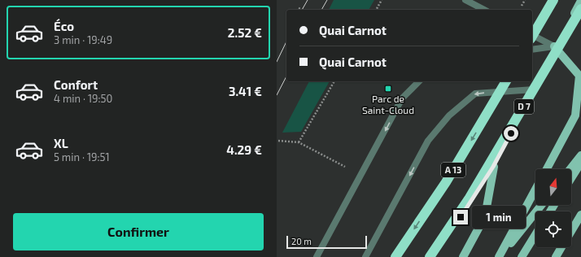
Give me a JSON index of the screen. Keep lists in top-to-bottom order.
{
  "streets": {
    "highway": ["A 13"],
    "main road": ["D 7"]
  },
  "places": {
    "transit": ["Parc de Saint-Cloud"]
  },
  "scale_bar": "20 m",
  "north": "top",
  "page": {
    "list": [
      {
        "name": "Éco",
        "note": "3 min · 19:49",
        "value": "2.52 €"
      },
      {
        "name": "Confort",
        "note": "4 min · 19:50",
        "value": "3.41 €"
      },
      {
        "name": "XL",
        "note": "5 min · 19:51",
        "value": "4.29 €"
      }
    ],
    "banner": ["Quai Carnot", "Quai Carnot"],
    "bubble": "1 min",
    "buttons": "Confirmer",
    "scale": "20 m"
  }
}
